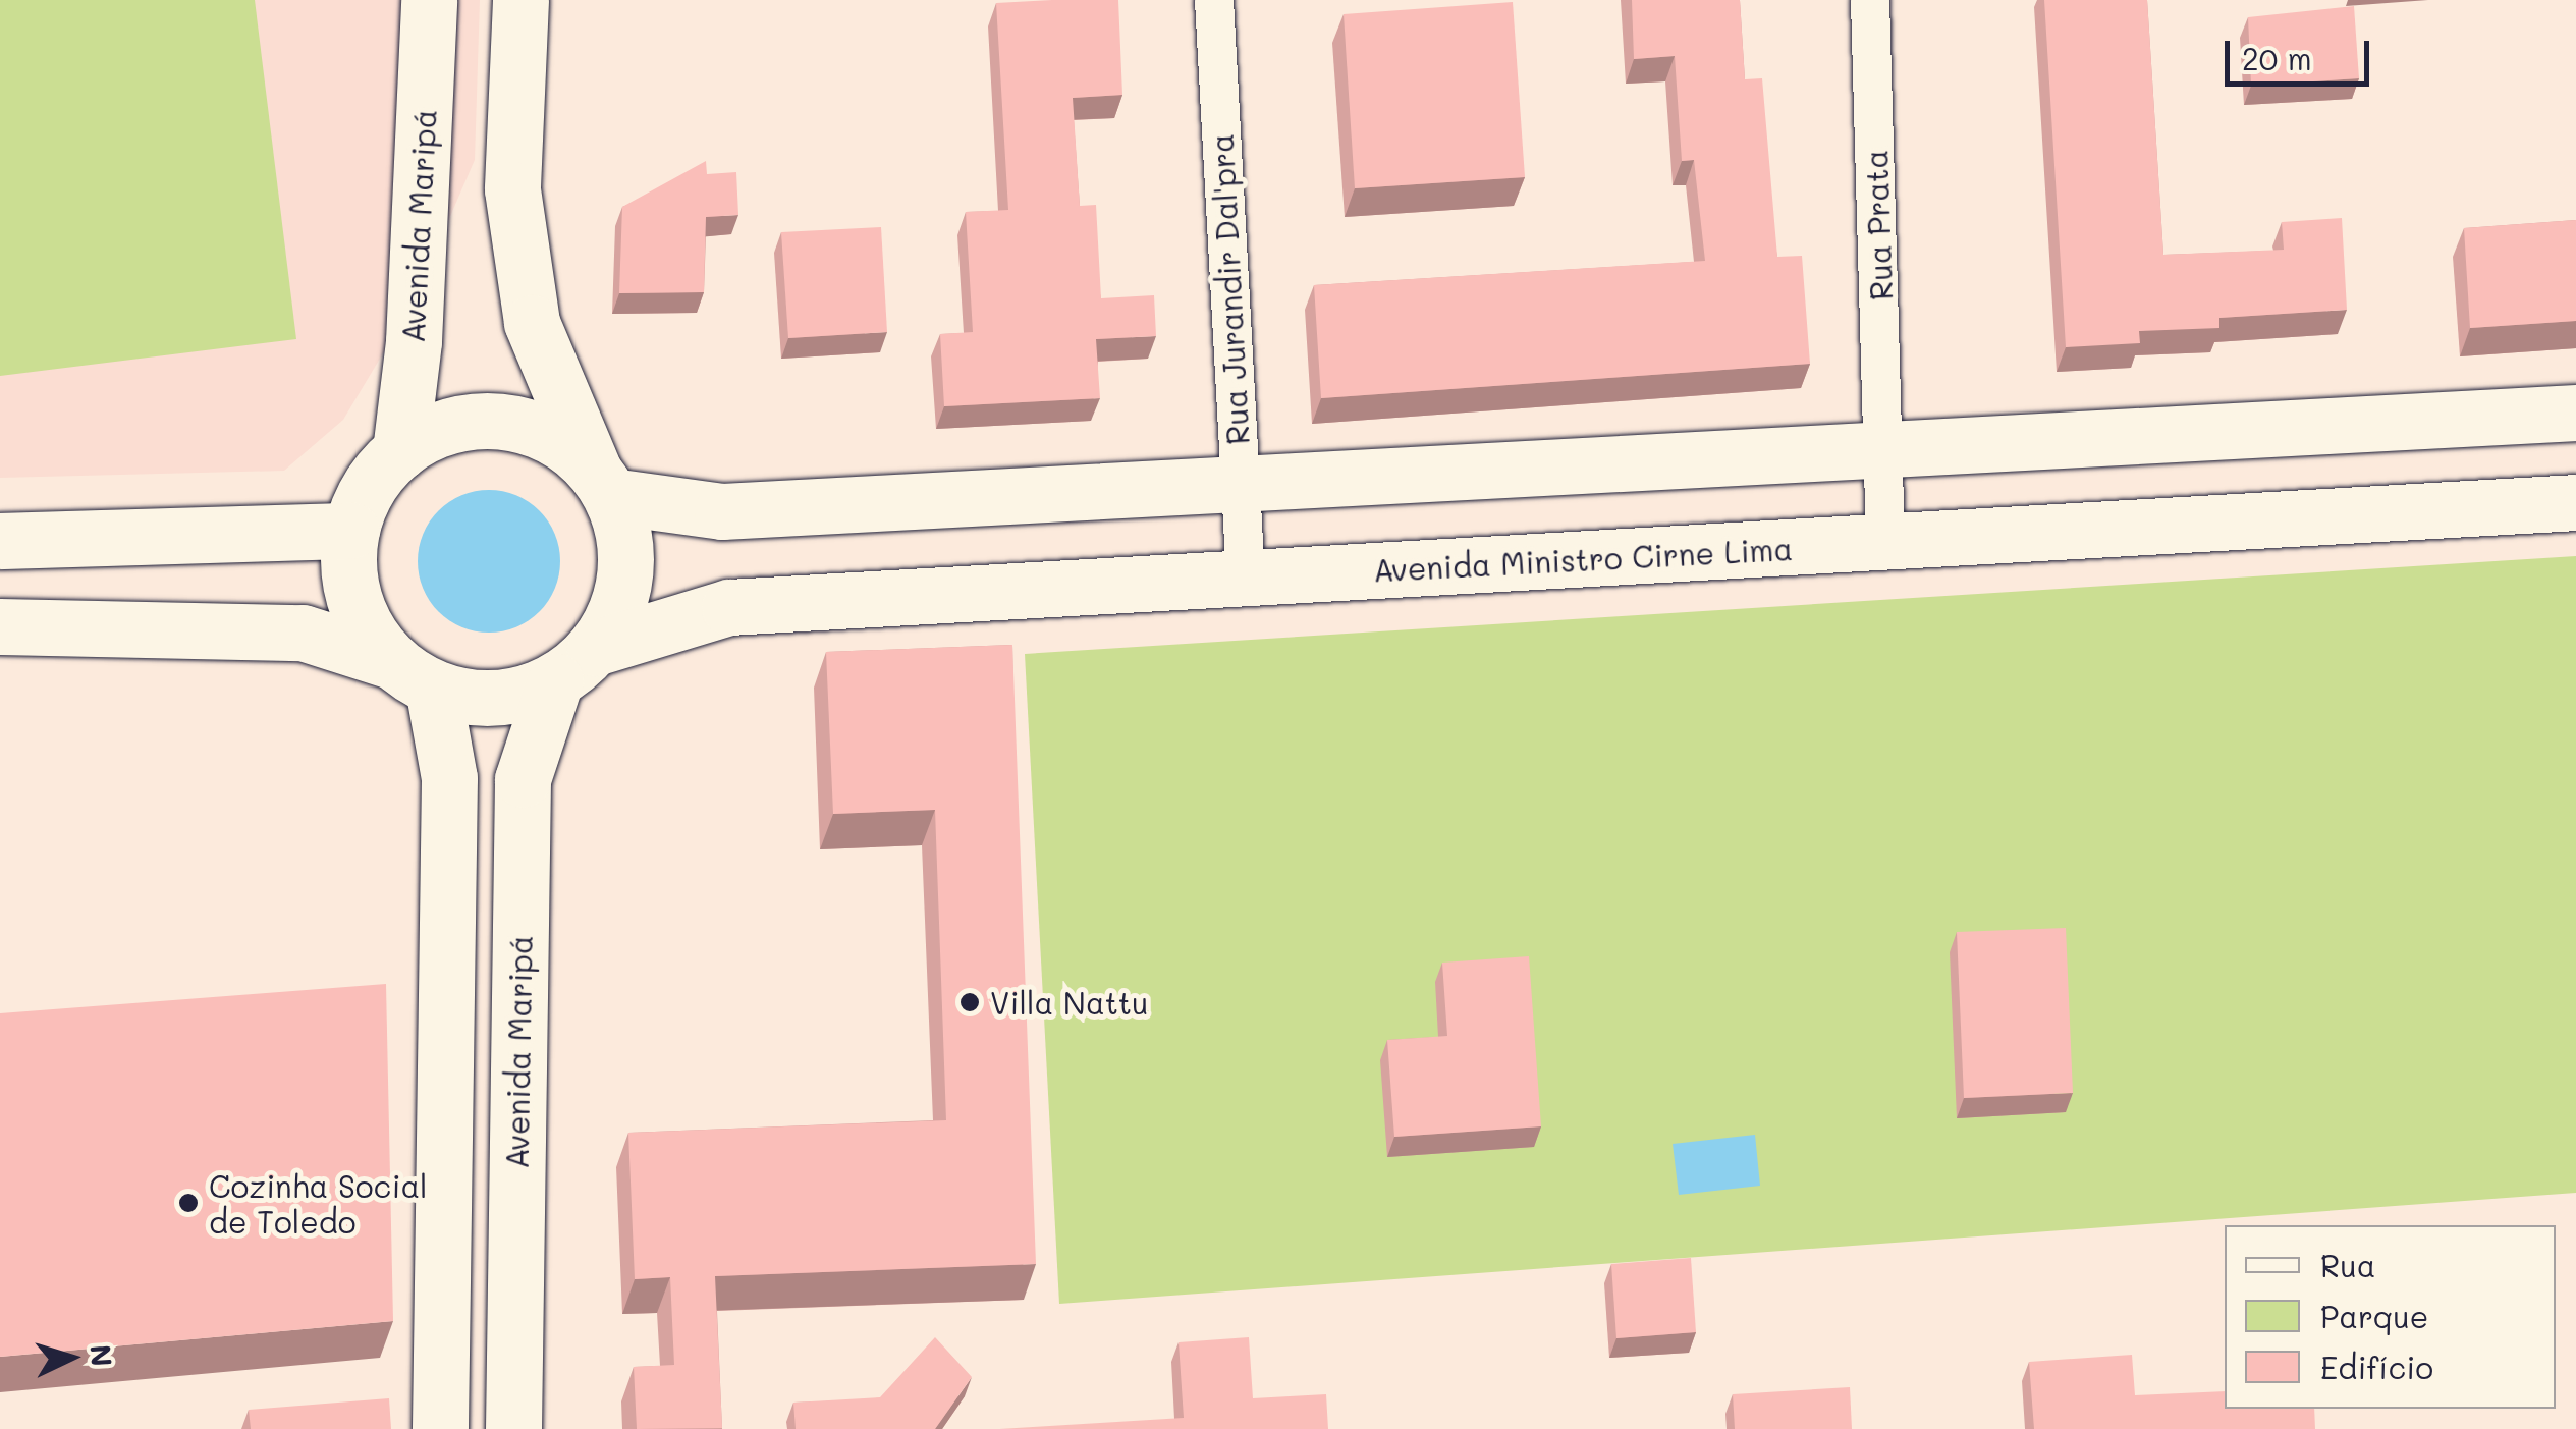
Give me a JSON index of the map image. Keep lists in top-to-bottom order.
{
  "streets": {
    "main road": ["Avenida Maripá", "Avenida Ministro Cirne Lima"],
    "street": ["Rua Prata", "Rua Jurandir Dal'pra"]
  },
  "crossings": [
    ["Rua Prata", "Avenida Ministro Cirne Lima"],
    ["Avenida Maripá", "Avenida Ministro Cirne Lima"],
    ["Rua Jurandir Dal'pra", "Avenida Ministro Cirne Lima"]
  ],
  "places": ["Villa Nattu", "Cozinha Social de Toledo"],
  "legend": ["Rua", "Parque", "Edifício"],
  "scale_bar": "20 m",
  "north": "right"
}
